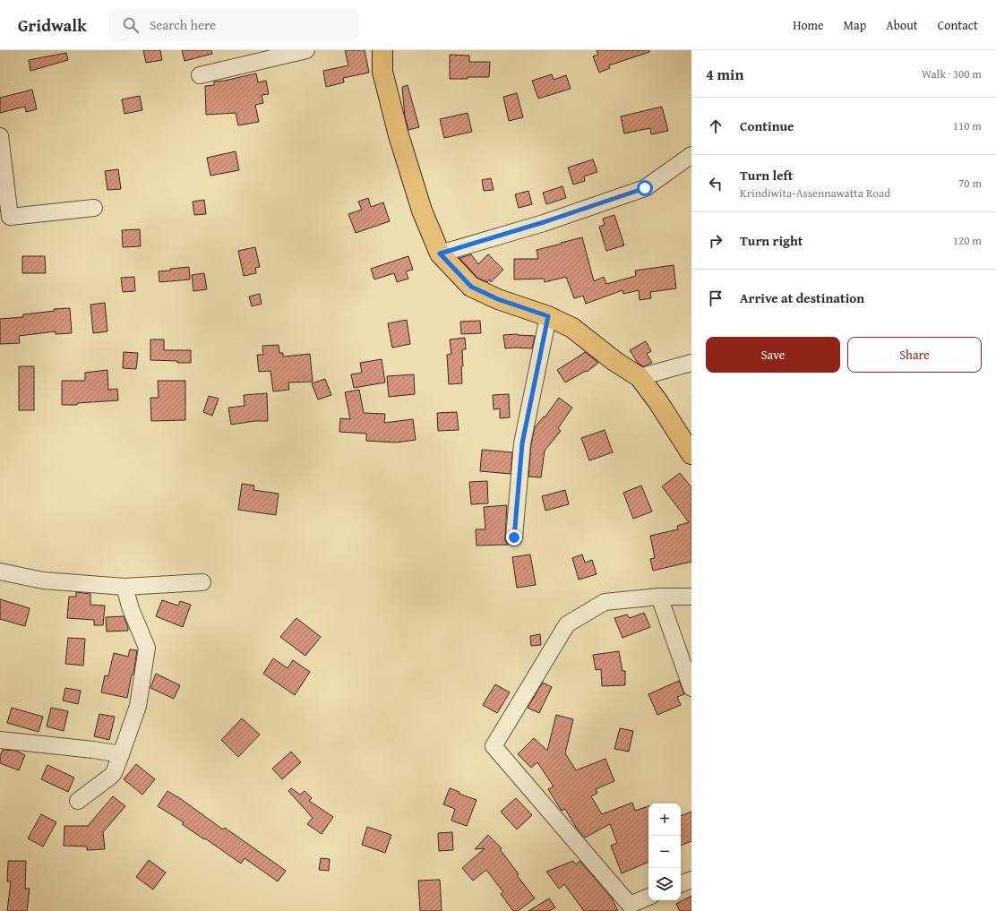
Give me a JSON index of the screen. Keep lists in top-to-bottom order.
{
  "page": {
    "header": "Gridwalk",
    "search": "Search here",
    "nav": [
      "Home",
      "Map",
      "About",
      "Contact"
    ],
    "heading": ["4 min", "Walk · 300 m"],
    "list": [
      ["Continue", "110 m"],
      ["Turn left", "Krindiwita-Assennawatta Road", "70 m"],
      ["Turn right", "120 m"],
      "Arrive at destination"
    ],
    "buttons": ["Save", "Share"],
    "map_buttons": ["+", "−"]
  }
}
